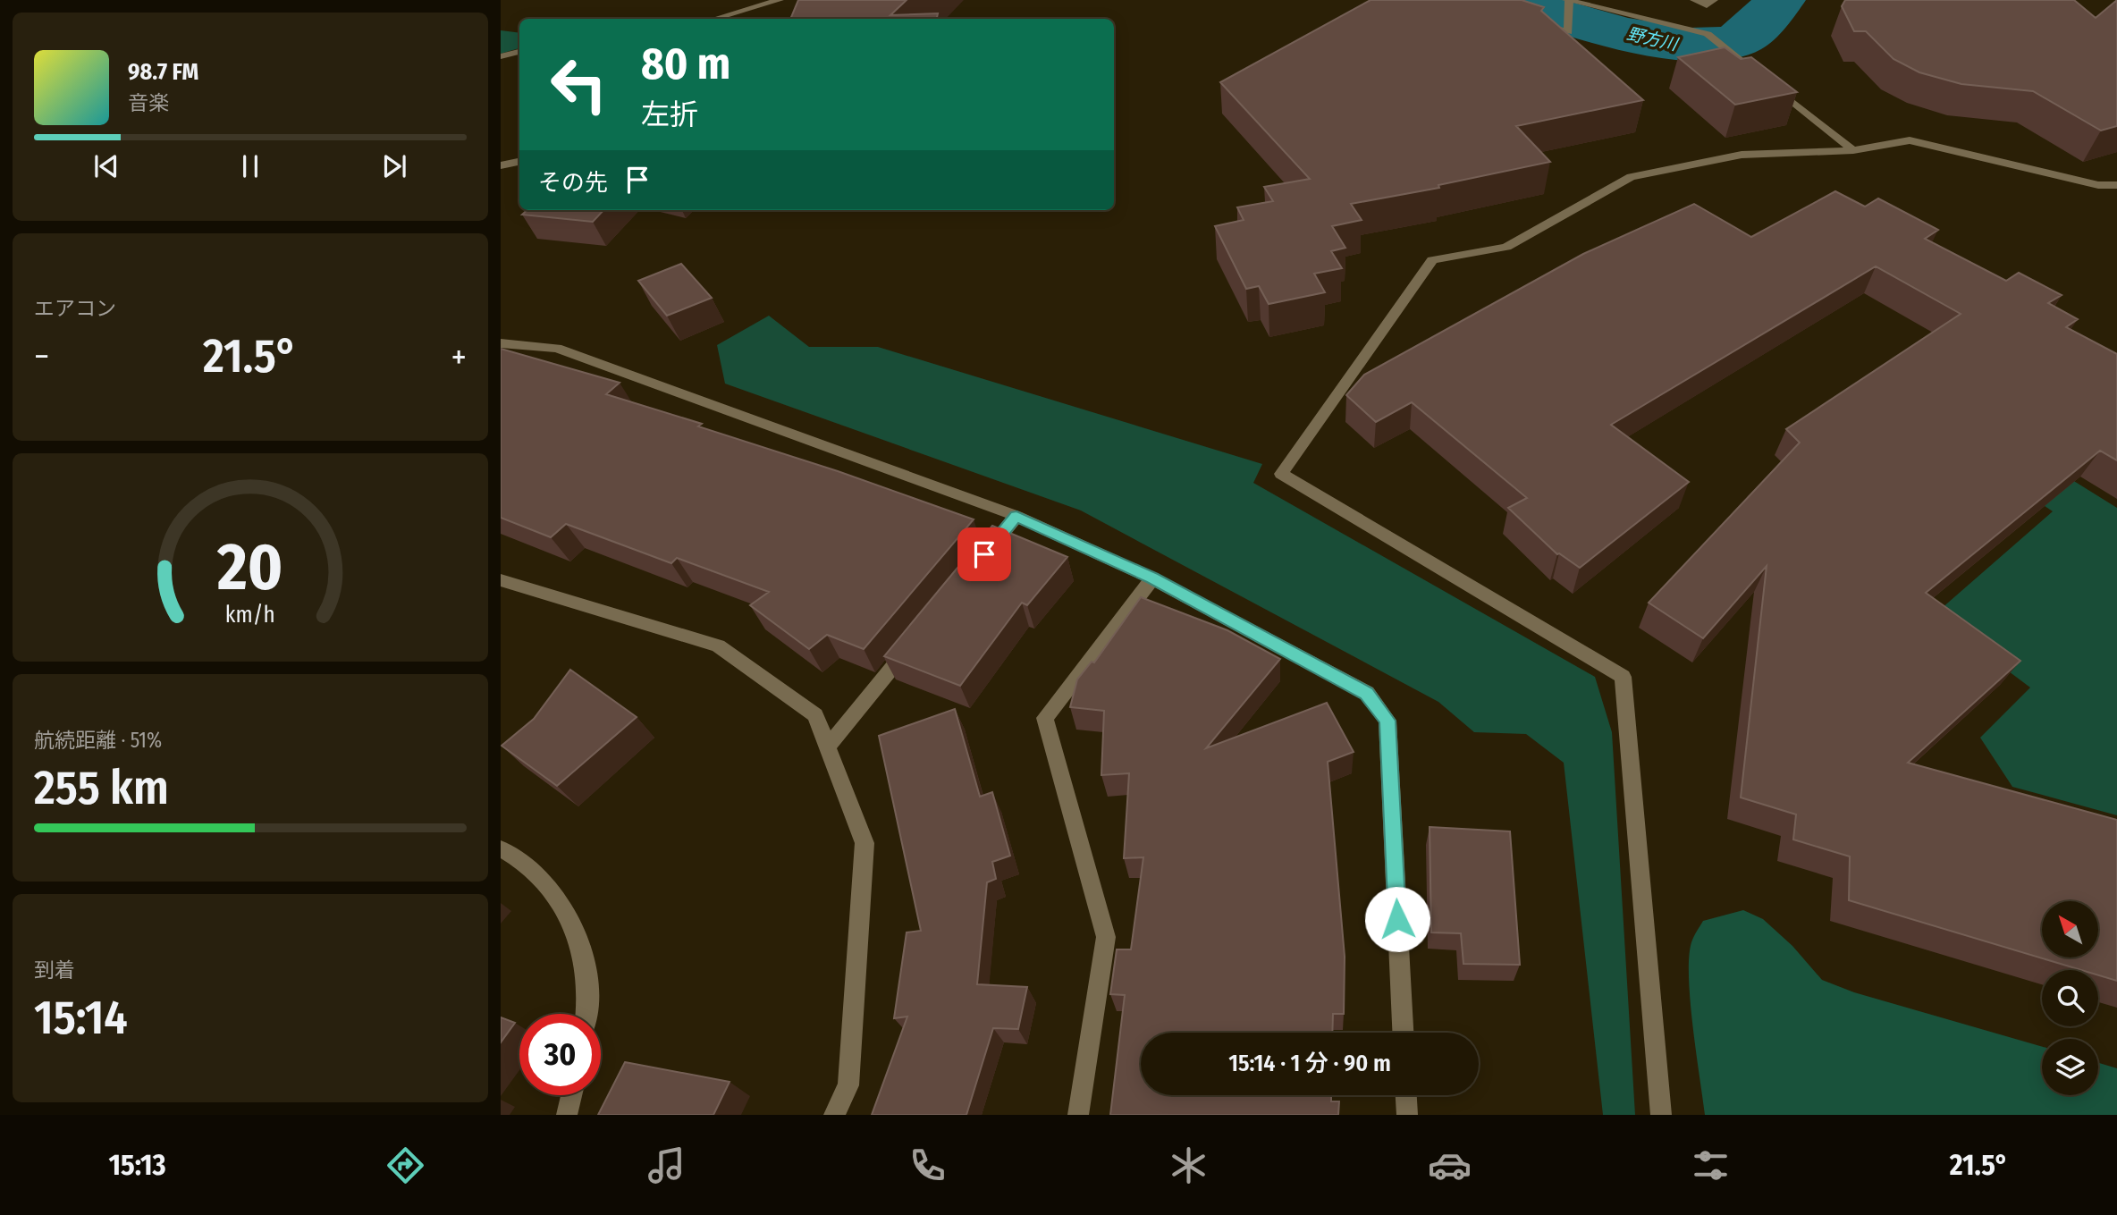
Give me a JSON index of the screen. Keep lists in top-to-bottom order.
{
  "water": ["野方川"],
  "north": "top left",
  "page": {
    "turn": ["80 m", "左折"],
    "song": ["98.7 FM", "音楽"],
    "then": "その先",
    "tile": [
      "エアコン",
      ["航続距離 · 51%", "255 km"],
      ["到着", "15:14"]
    ],
    "heat": ["−", "21.5°", "+"],
    "limit": "30",
    "trip": "15:14 · 1 分 · 90 m",
    "tabs": ["15:13", "21.5°"],
    "gauge": ["20", "km/h"]
  }
}
